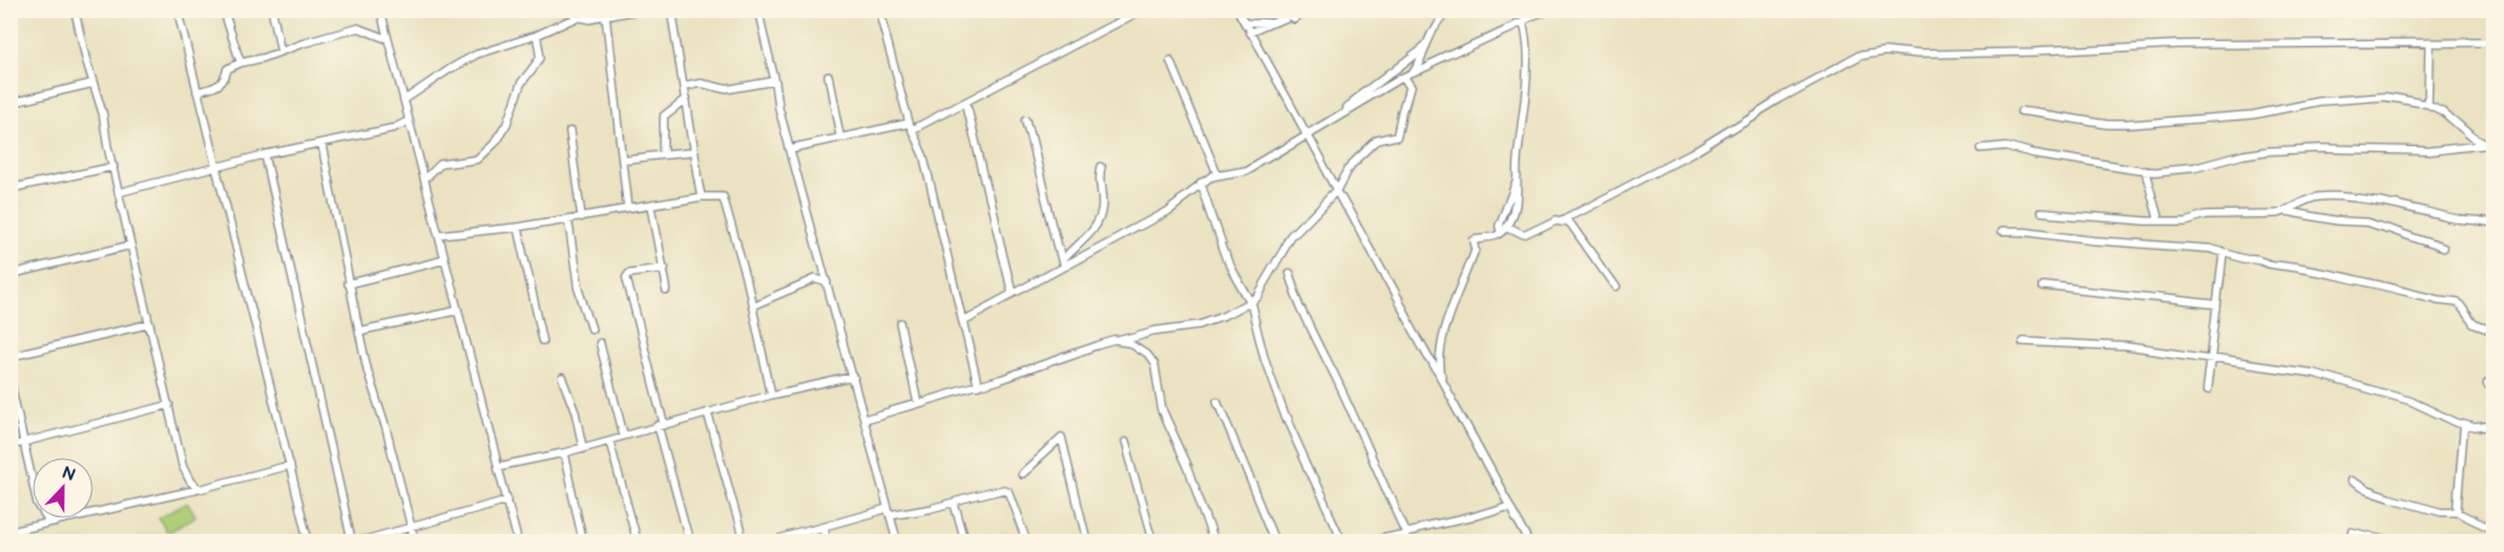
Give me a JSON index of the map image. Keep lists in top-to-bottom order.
{
  "north": "top"
}
